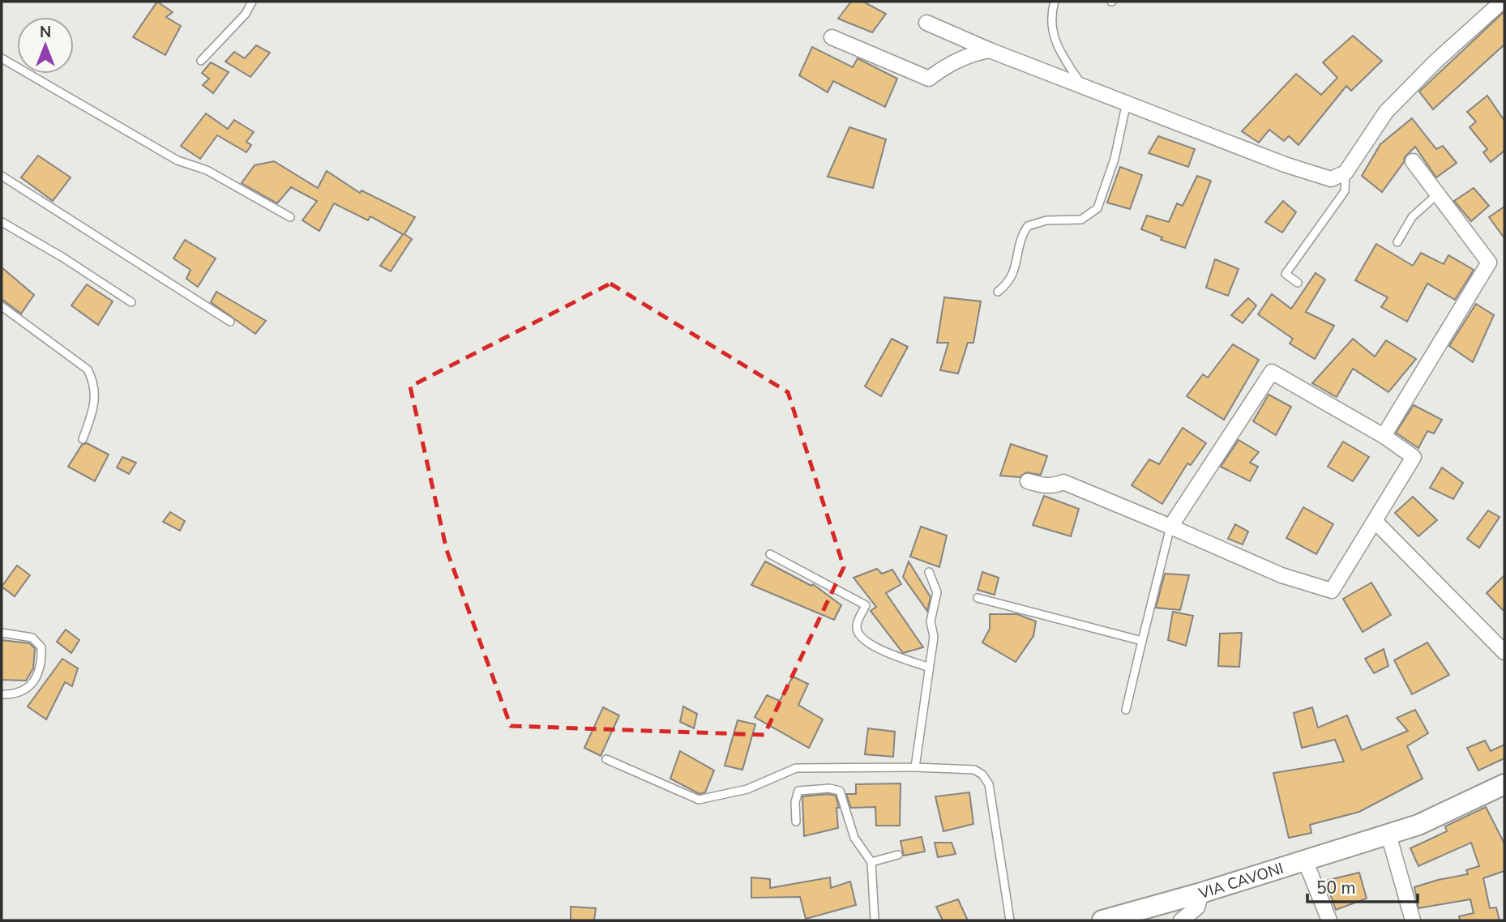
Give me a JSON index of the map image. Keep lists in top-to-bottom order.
{
  "streets": {
    "street": ["VIA CAVONI"]
  },
  "scale_bar": "50 m",
  "north": "top"
}
